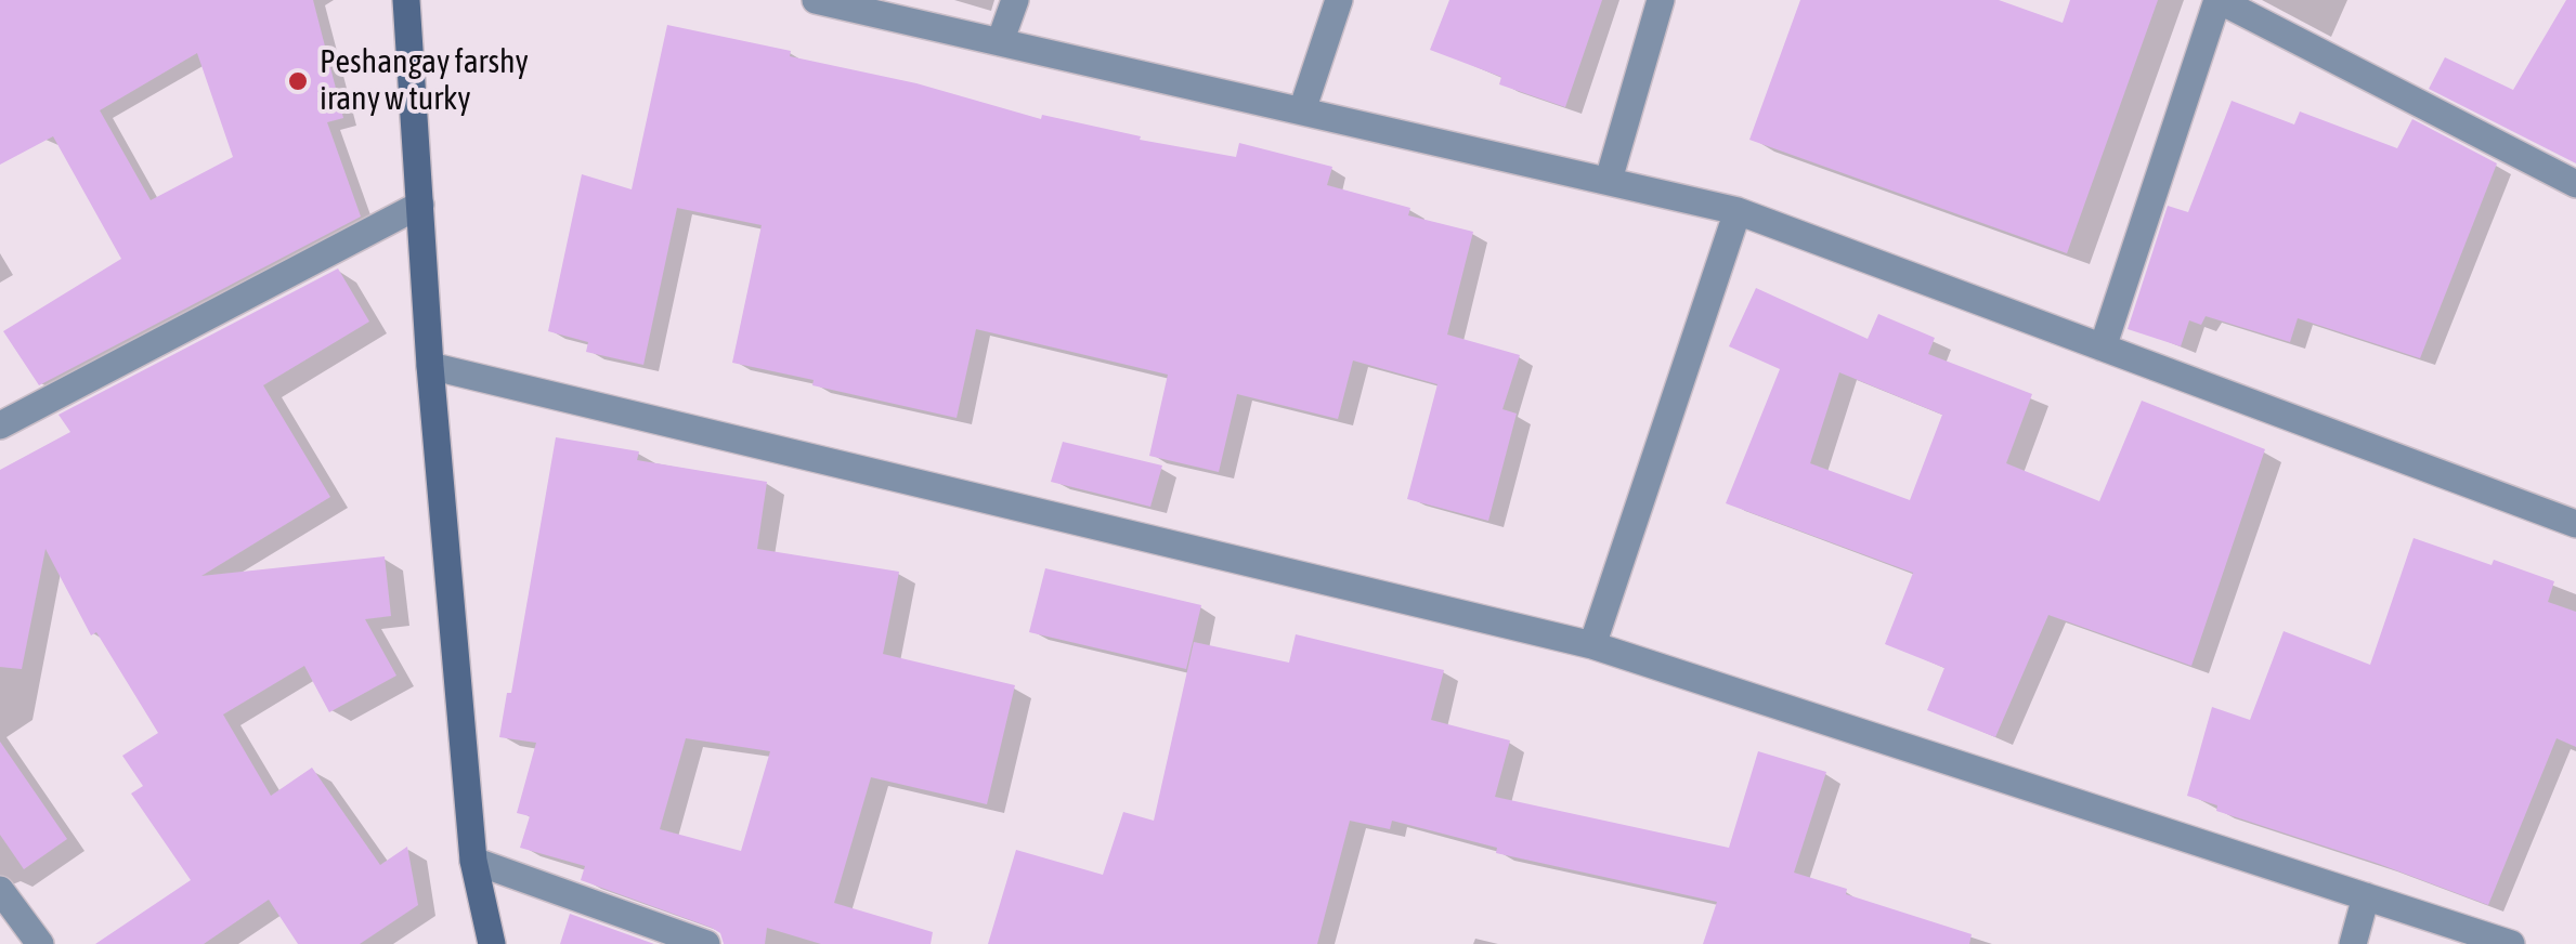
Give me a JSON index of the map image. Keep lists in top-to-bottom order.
{
  "places": ["Peshangay farshy irany w turky"]
}
